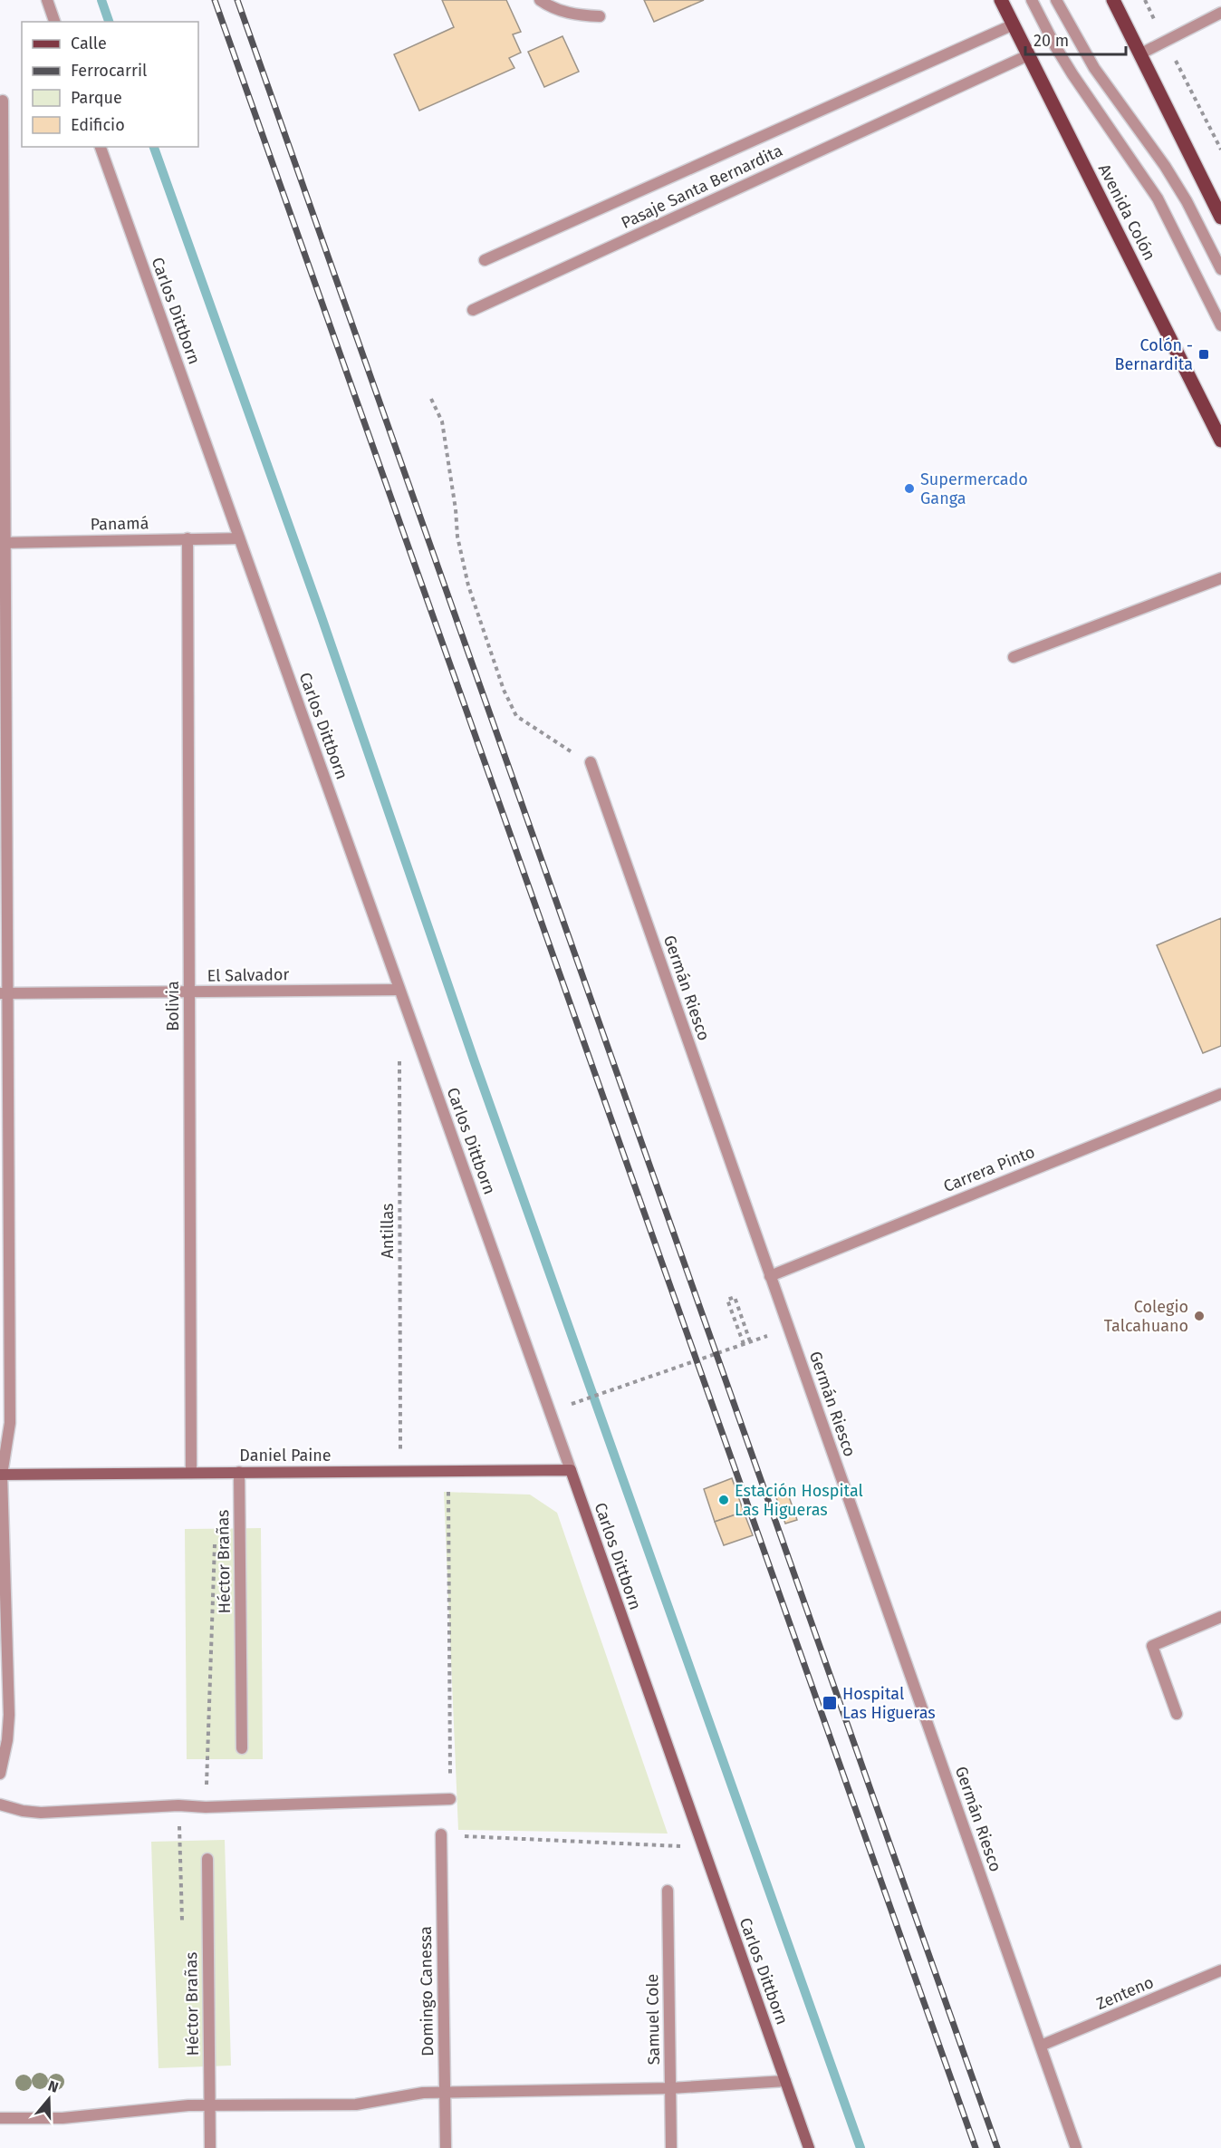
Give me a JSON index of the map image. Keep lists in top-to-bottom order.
{
  "streets": {
    "main road": ["Avenida Colón"],
    "street": [
      "Pasaje Santa Bernardita",
      "Carlos Dittborn",
      "Panamá",
      "El Salvador",
      "Germán Riesco",
      "Bolivia",
      "Carrera Pinto",
      "Daniel Paine",
      "Héctor Brañas",
      "Domingo Canessa",
      "Zenteno",
      "Samuel Cole"
    ],
    "path": ["Antillas"]
  },
  "crossings": [
    ["Pasaje Santa Bernardita", "Avenida Colón"],
    ["Carlos Dittborn", "Panamá"],
    ["Carlos Dittborn", "El Salvador"],
    ["Carlos Dittborn", "Daniel Paine"],
    ["Panamá", "Bolivia"],
    ["El Salvador", "Bolivia"],
    ["Germán Riesco", "Carrera Pinto"],
    ["Germán Riesco", "Zenteno"],
    ["Bolivia", "Daniel Paine"],
    ["Antillas", "Daniel Paine"],
    ["Daniel Paine", "Héctor Brañas"]
  ],
  "places": {
    "transit": ["Colón - Bernardita", "Hospital Las Higueras"],
    "other": ["Supermercado Ganga", "Colegio Talcahuano", "Estación Hospital Las Higueras"]
  },
  "legend": [
    "Calle",
    "Ferrocarril",
    "Parque",
    "Edificio"
  ],
  "scale_bar": "20 m",
  "north": "top"
}
